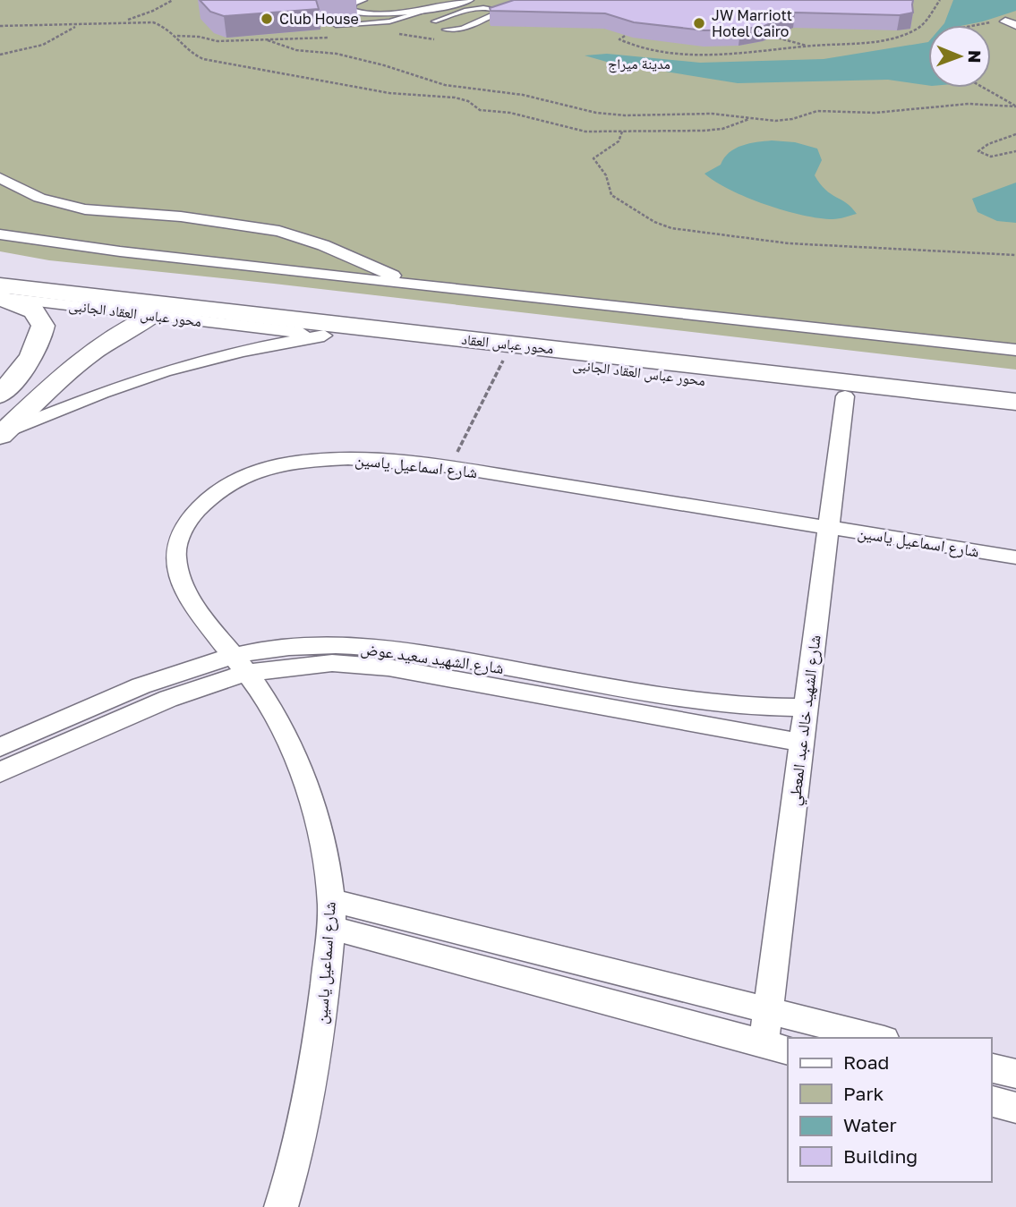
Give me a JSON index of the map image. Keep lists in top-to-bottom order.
{
  "streets": {
    "main road": ["محور عباس العقاد الجانبى", "محور عباس العقاد"],
    "street": ["شارع اسماعيل ياسين", "شارع الشهيد سعيد عوض", "شارع الشهيد خالد عبد المعطي"]
  },
  "crossings": [
    ["محور عباس العقاد الجانبى", "محور عباس العقاد"],
    ["محور عباس العقاد الجانبى", "شارع الشهيد خالد عبد المعطي"],
    ["شارع اسماعيل ياسين", "شارع الشهيد سعيد عوض"],
    ["شارع اسماعيل ياسين", "شارع الشهيد خالد عبد المعطي"],
    ["شارع الشهيد سعيد عوض", "شارع الشهيد خالد عبد المعطي"]
  ],
  "districts": ["مدينة ميراج"],
  "places": ["Club House", "JW Marriott Hotel Cairo"],
  "legend": [
    "Road",
    "Park",
    "Water",
    "Building"
  ],
  "north": "right"
}
